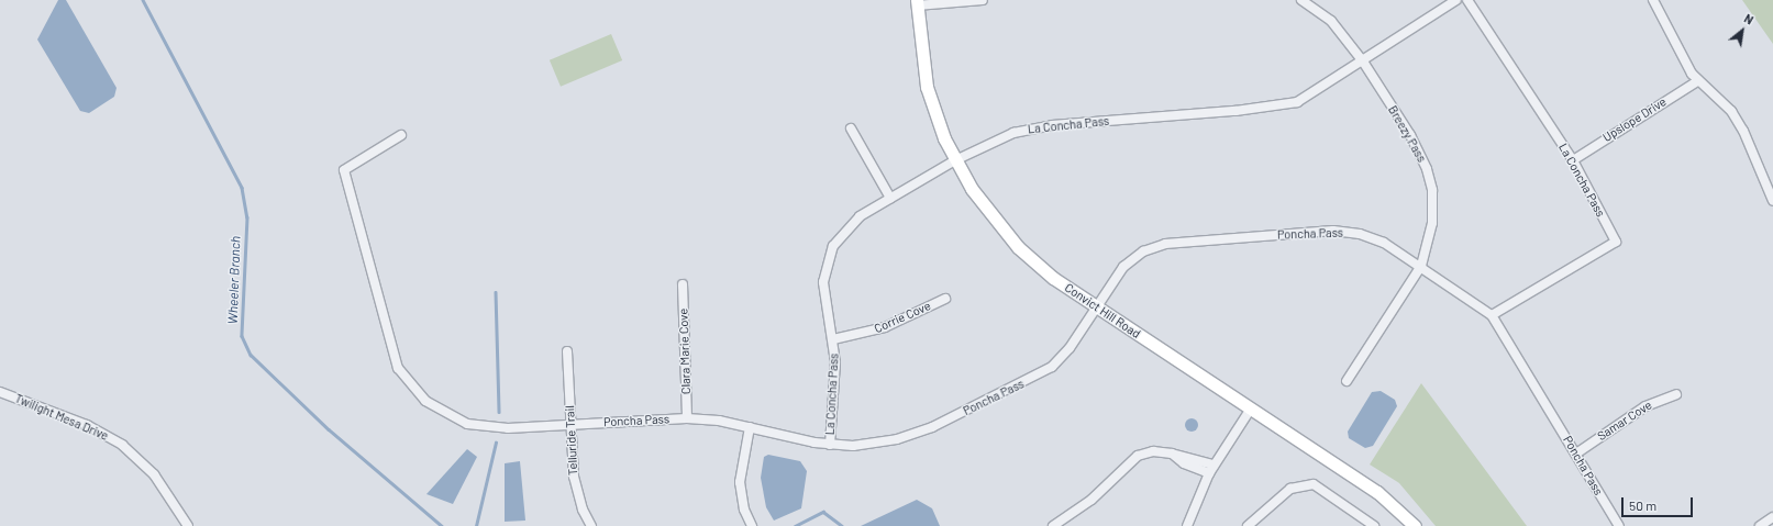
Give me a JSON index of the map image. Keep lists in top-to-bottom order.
{
  "streets": {
    "street": [
      "Upslope Drive",
      "La Concha Pass",
      "Breezy Pass",
      "Poncha Pass",
      "Convict Hill Road",
      "Corrie Cove",
      "Clara Marie Cove",
      "Twilight Mesa Drive",
      "Samar Cove",
      "Telluride Trail"
    ]
  },
  "crossings": [
    ["Upslope Drive", "La Concha Pass"],
    ["La Concha Pass", "Breezy Pass"],
    ["La Concha Pass", "Poncha Pass"],
    ["La Concha Pass", "Convict Hill Road"],
    ["La Concha Pass", "Corrie Cove"],
    ["Breezy Pass", "Poncha Pass"],
    ["Poncha Pass", "Convict Hill Road"],
    ["Poncha Pass", "Clara Marie Cove"],
    ["Poncha Pass", "Samar Cove"],
    ["Poncha Pass", "Telluride Trail"]
  ],
  "water": ["Wheeler Branch"],
  "scale_bar": "50 m",
  "north": "top right"
}
